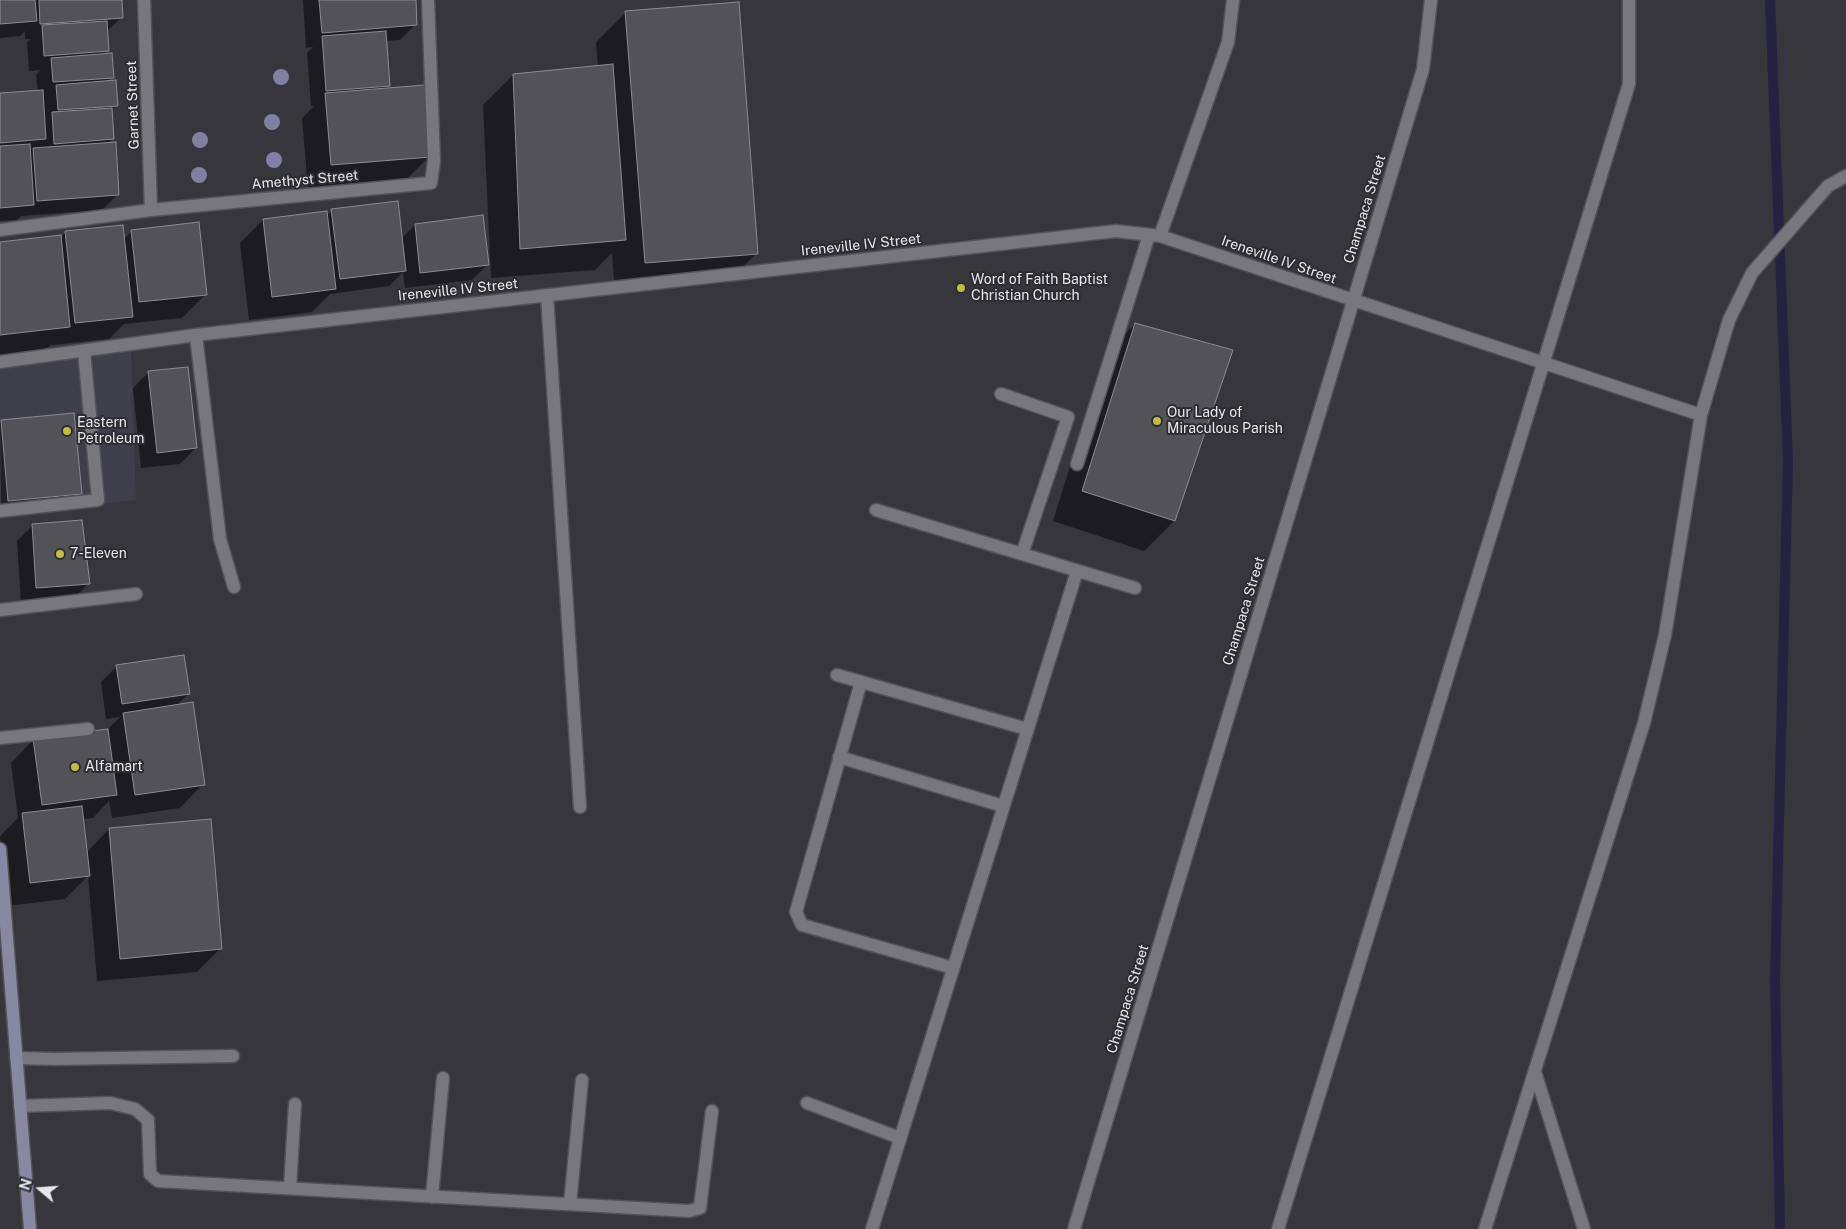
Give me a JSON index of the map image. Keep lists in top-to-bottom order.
{
  "streets": {
    "street": [
      "Garnet Street",
      "Amethyst Street",
      "Champaca Street",
      "Ireneville IV Street"
    ]
  },
  "crossings": [
    ["Garnet Street", "Amethyst Street"],
    ["Champaca Street", "Ireneville IV Street"]
  ],
  "places": [
    "Word of Faith Baptist Christian Church",
    "Our Lady of Miraculous Parish",
    "Eastern Petroleum",
    "7-Eleven",
    "Alfamart"
  ],
  "north": "left"
}
